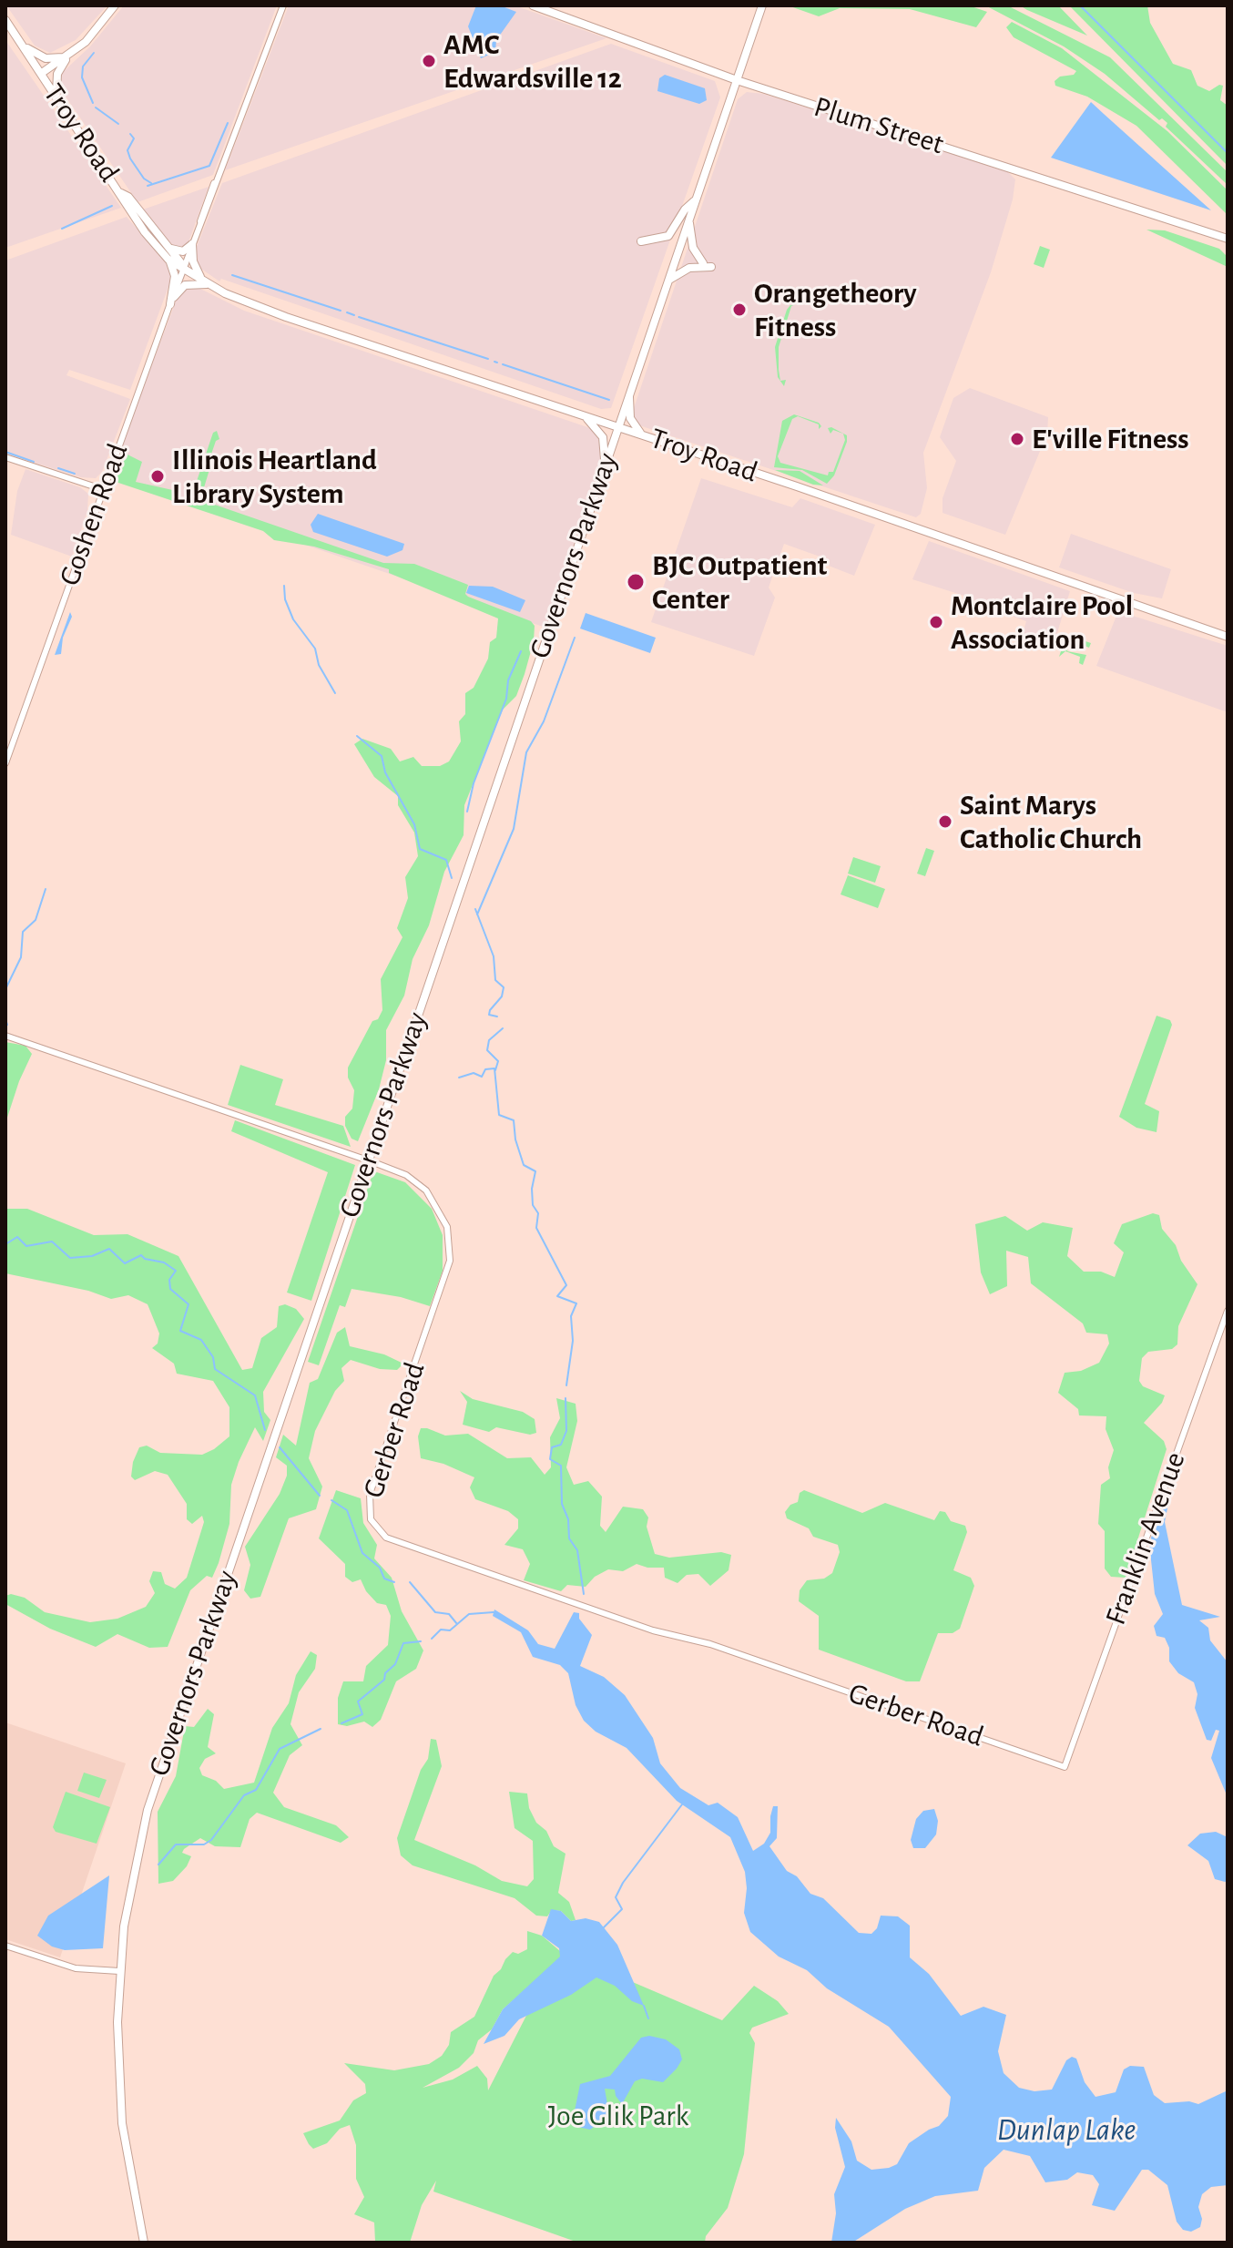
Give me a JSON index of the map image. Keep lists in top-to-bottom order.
{
  "streets": {
    "main road": ["Plum Street", "Troy Road", "Governors Parkway"],
    "street": ["Goshen Road", "Gerber Road", "Franklin Avenue"]
  },
  "crossings": [
    ["Plum Street", "Governors Parkway"],
    ["Troy Road", "Goshen Road"],
    ["Troy Road", "Governors Parkway"],
    ["Governors Parkway", "Gerber Road"],
    ["Gerber Road", "Franklin Avenue"]
  ],
  "water": ["Dunlap Lake"],
  "parks": ["Joe Glik Park"],
  "places": [
    "AMC Edwardsville 12",
    "Orangetheory Fitness",
    "E'ville Fitness",
    "Illinois Heartland Library System",
    "BJC Outpatient Center",
    "Montclaire Pool Association",
    "Saint Marys Catholic Church"
  ]
}
